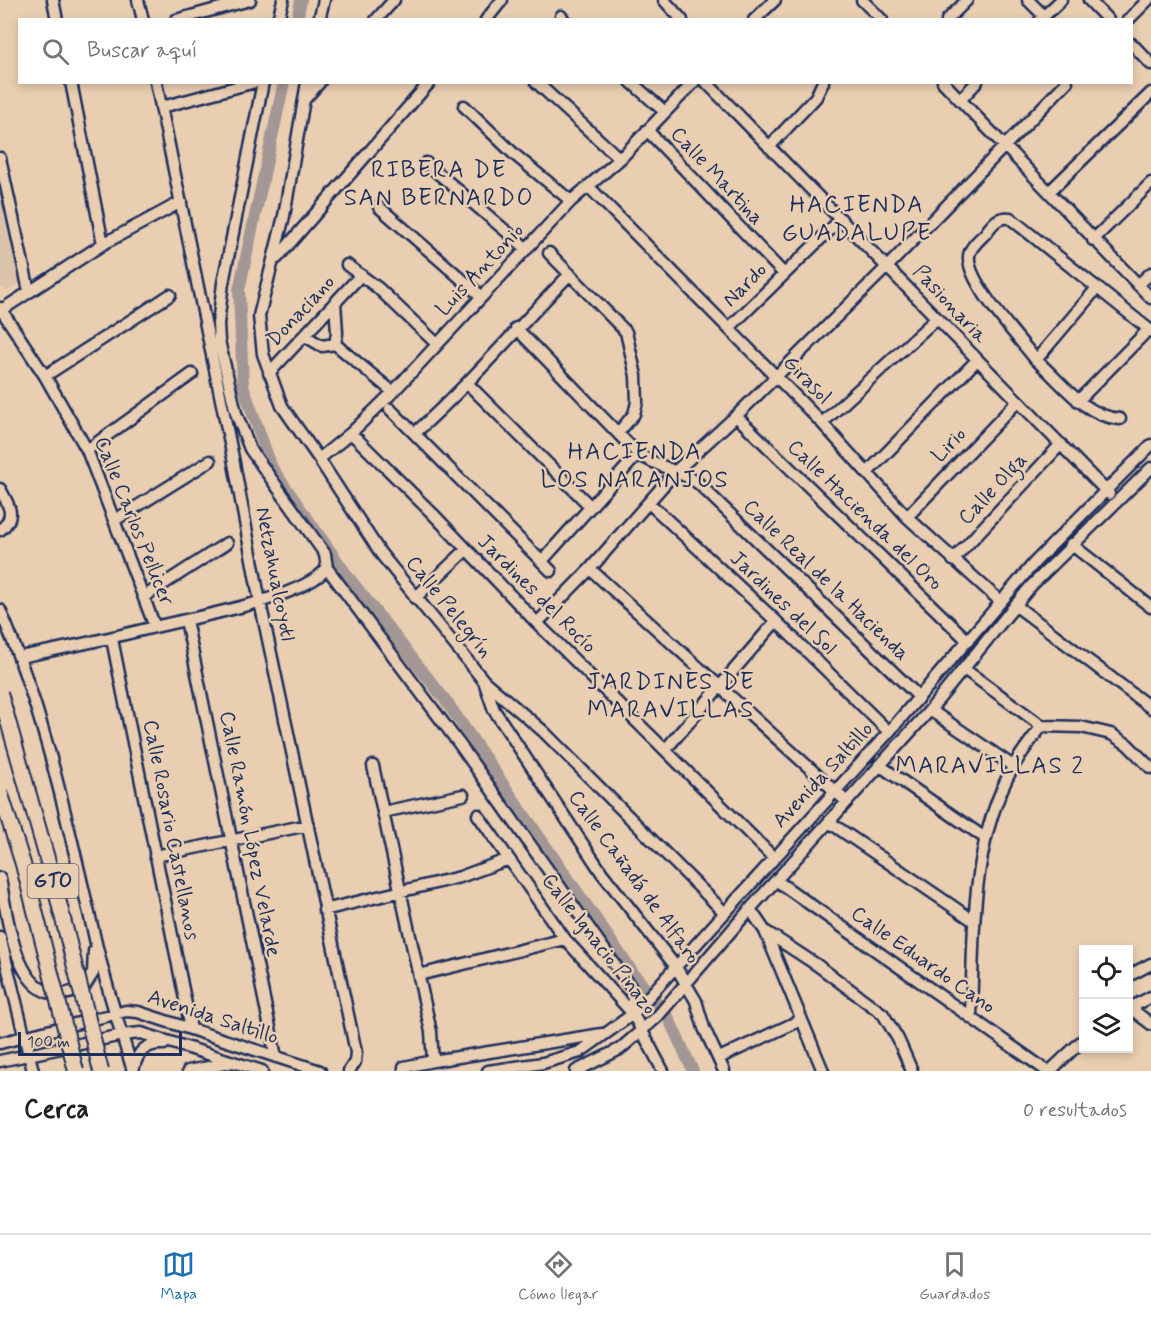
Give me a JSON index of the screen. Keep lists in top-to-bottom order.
{
  "streets": {
    "main road": ["GTO"],
    "street": [
      "Calle Martina",
      "Luis Antonio",
      "Nardo",
      "Pasionaria",
      "Donaciano",
      "Girasol",
      "Lirio",
      "Calle Olga",
      "Calle Hacienda del Oro",
      "Calle Carlos Pellicer",
      "Netzahualcoyotl",
      "Calle Real de la Hacienda",
      "Jardines del Rocío",
      "Jardines del Sol",
      "Calle Pelegrín",
      "Avenida Saltillo",
      "Calle Rosario Castellanos",
      "Calle Ramón López Velarde",
      "Calle Cañadá de Alfaro",
      "Calle Ignacio Pinazo",
      "Calle Eduardo Cano"
    ]
  },
  "crossings": [
    ["Calle Martina", "Luis Antonio"],
    ["Calle Martina", "Nardo"],
    ["Luis Antonio", "Girasol"],
    ["Luis Antonio", "Jardines del Rocío"],
    ["Luis Antonio", "Calle Pelegrín"],
    ["Nardo", "Pasionaria"],
    ["Nardo", "Girasol"],
    ["Pasionaria", "Lirio"],
    ["Pasionaria", "Calle Olga"],
    ["Pasionaria", "Avenida Saltillo"],
    ["Donaciano", "Calle Pelegrín"],
    ["Girasol", "Lirio"],
    ["Girasol", "Calle Olga"],
    ["Girasol", "Avenida Saltillo"],
    ["Calle Hacienda del Oro", "Avenida Saltillo"],
    ["Calle Real de la Hacienda", "Avenida Saltillo"],
    ["Jardines del Rocío", "Avenida Saltillo"],
    ["Jardines del Sol", "Avenida Saltillo"],
    ["Calle Pelegrín", "Avenida Saltillo"],
    ["Calle Pelegrín", "Calle Cañadá de Alfaro"],
    ["Avenida Saltillo", "Calle Rosario Castellanos"],
    ["Avenida Saltillo", "Calle Ramón López Velarde"],
    ["Avenida Saltillo", "Calle Cañadá de Alfaro"],
    ["Avenida Saltillo", "Calle Ignacio Pinazo"],
    ["Avenida Saltillo", "Calle Eduardo Cano"]
  ],
  "districts": [
    "RIBERA DE SAN BERNARDO",
    "HACIENDA GUADALUPE",
    "HACIENDA LOS NARANJOS",
    "JARDINES DE MARAVILLAS",
    "MARAVILLAS 2"
  ],
  "scale_bar": "100 m",
  "page": {
    "search": "Buscar aquí",
    "scale": "100 m",
    "heading": ["Cerca", "0 resultados"],
    "nav": ["Mapa", "Cómo llegar", "Guardados"]
  }
}
